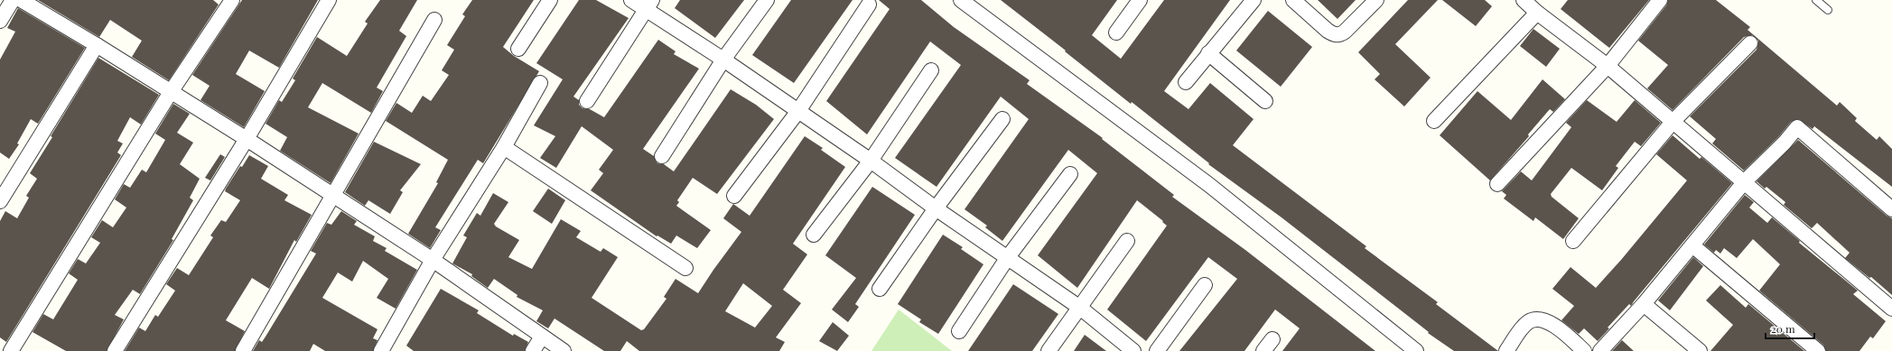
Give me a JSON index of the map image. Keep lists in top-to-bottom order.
{
  "scale_bar": "20 m"
}
